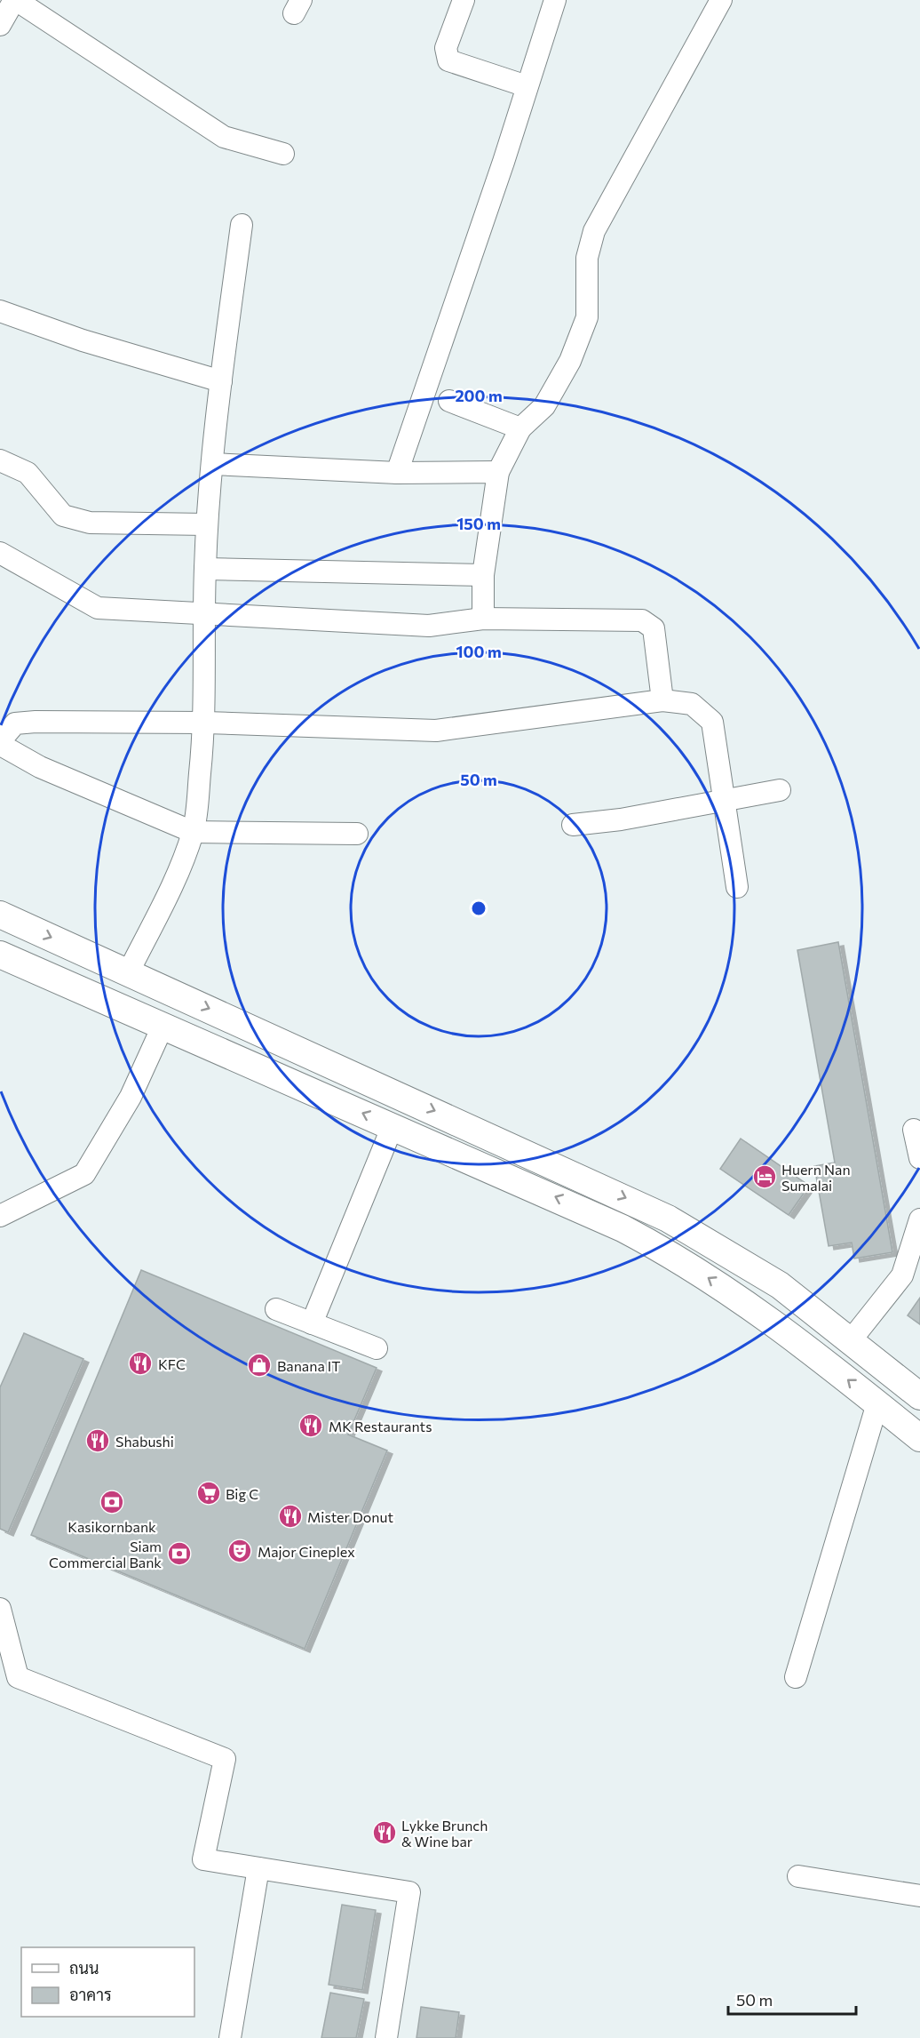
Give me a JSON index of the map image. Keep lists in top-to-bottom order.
{
  "places": {
    "hotel": ["Huern Nan Sumalai"],
    "restaurant": [
      "KFC",
      "MK Restaurants",
      "Shabushi",
      "Mister Donut",
      "Lykke Brunch & Wine bar"
    ],
    "shop": ["Banana IT"],
    "supermarket": ["Big C"],
    "bank": ["Kasikornbank", "Siam Commercial Bank"],
    "theatre": ["Major Cineplex"]
  },
  "legend": ["ถนน", "อาคาร"],
  "scale_bar": "50 m",
  "rings": [
    "200 m",
    "150 m",
    "100 m",
    "50 m"
  ]
}
